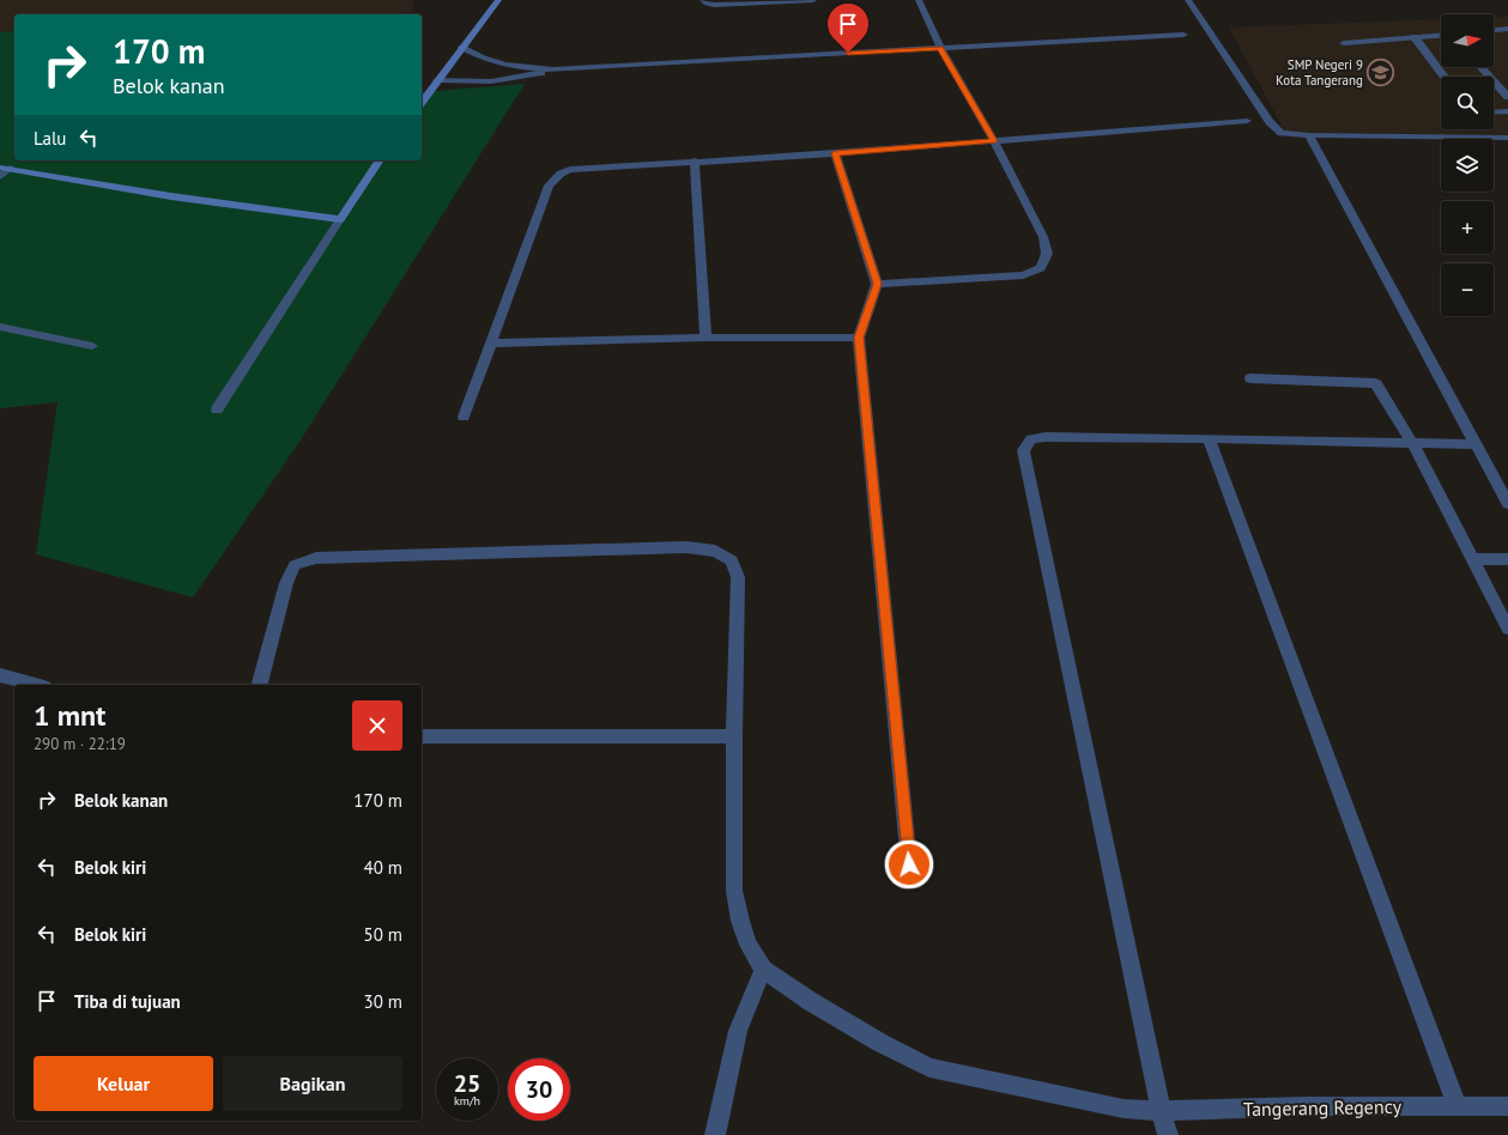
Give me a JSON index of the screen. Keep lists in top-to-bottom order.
{
  "streets": {
    "street": ["Tangerang Regency"]
  },
  "places": {
    "school or university": ["SMP Negeri 9 Kota Tangerang"]
  },
  "north": "right",
  "page": {
    "map_buttons": ["+", "−"],
    "turn": ["170 m", "Belok kanan"],
    "then": "Lalu",
    "heading": ["1 mnt", "290 m · 22:19"],
    "list": [
      {
        "name": "Belok kanan",
        "value": "170 m"
      },
      {
        "name": "Belok kiri",
        "value": "40 m"
      },
      {
        "name": "Belok kiri",
        "value": "50 m"
      },
      {
        "name": "Tiba di tujuan",
        "value": "30 m"
      }
    ],
    "buttons": ["Keluar", "Bagikan"],
    "speed": "25 km/h",
    "limit": "30"
  }
}
